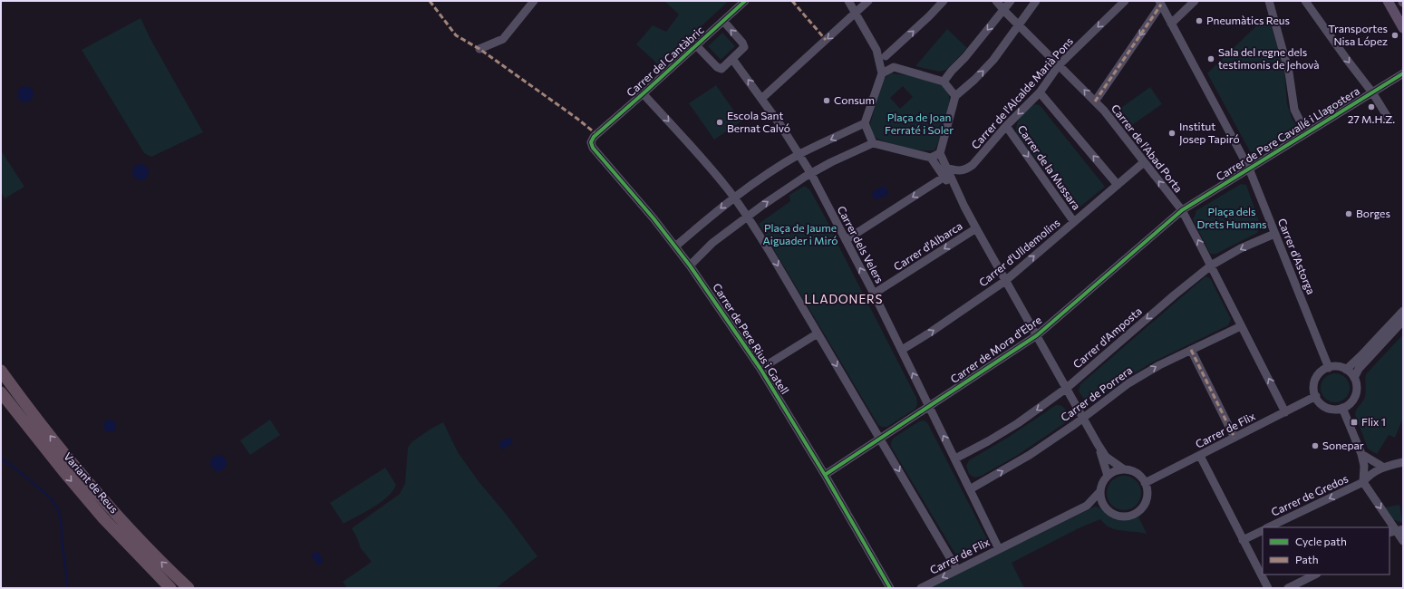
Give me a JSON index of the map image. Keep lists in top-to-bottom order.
{
  "streets": {
    "highway": ["Variant de Reus"],
    "street": [
      "Carrer del Cantàbric",
      "Carrer de l'Alcalde Marià Pons",
      "Carrer de Pere Cavallé i Llagostera",
      "Carrer de l'Abad Porta",
      "Carrer de la Mussara",
      "Carrer dels Velers",
      "Carrer d'Albarca",
      "Carrer d'Ulldemolins",
      "Carrer d'Astorga",
      "Carrer d'Amposta",
      "Carrer de Pere Rius i Gatell",
      "Carrer de Mora d'Ebre",
      "Carrer de Porrera",
      "Carrer de Flix",
      "Carrer de Gredos"
    ]
  },
  "crossings": [
    ["Carrer del Cantàbric", "Carrer de Pere Rius i Gatell"],
    ["Carrer de l'Alcalde Marià Pons", "Carrer de l'Abad Porta"],
    ["Carrer de l'Alcalde Marià Pons", "Carrer de la Mussara"],
    ["Carrer de Pere Cavallé i Llagostera", "Carrer de l'Abad Porta"],
    ["Carrer de Pere Cavallé i Llagostera", "Carrer d'Astorga"],
    ["Carrer de Pere Cavallé i Llagostera", "Carrer de Mora d'Ebre"],
    ["Carrer de l'Abad Porta", "Carrer d'Ulldemolins"],
    ["Carrer de l'Abad Porta", "Carrer d'Amposta"],
    ["Carrer de l'Abad Porta", "Carrer de Mora d'Ebre"],
    ["Carrer de l'Abad Porta", "Carrer de Porrera"],
    ["Carrer de l'Abad Porta", "Carrer de Flix"],
    ["Carrer de la Mussara", "Carrer d'Ulldemolins"],
    ["Carrer dels Velers", "Carrer d'Albarca"],
    ["Carrer dels Velers", "Carrer d'Ulldemolins"],
    ["Carrer dels Velers", "Carrer d'Amposta"],
    ["Carrer dels Velers", "Carrer de Mora d'Ebre"],
    ["Carrer dels Velers", "Carrer de Porrera"],
    ["Carrer dels Velers", "Carrer de Flix"],
    ["Carrer d'Astorga", "Carrer d'Amposta"],
    ["Carrer d'Astorga", "Carrer de Flix"],
    ["Carrer de Pere Rius i Gatell", "Carrer de Mora d'Ebre"]
  ],
  "one_way": [
    "Carrer d'Ulldemolins",
    "Carrer d'Amposta",
    "Carrer de Porrera",
    "Carrer de Gredos"
  ],
  "districts": ["LLADONERS"],
  "parks": ["Plaça de Joan Ferraté i Soler", "Plaça dels Drets Humans", "Plaça de Jaume Aiguader i Miró"],
  "places": {
    "other": [
      "Pneumàtics Reus",
      "Transportes Nisa López",
      "Sala del regne dels testimonis de Jehovà",
      "Consum",
      "27 M.H.Z.",
      "Escola Sant Bernat Calvó",
      "Institut Josep Tapiró",
      "Borges",
      "Sonepar"
    ],
    "transit": ["Flix 1"]
  },
  "legend": ["Cycle path", "Path"]
}
